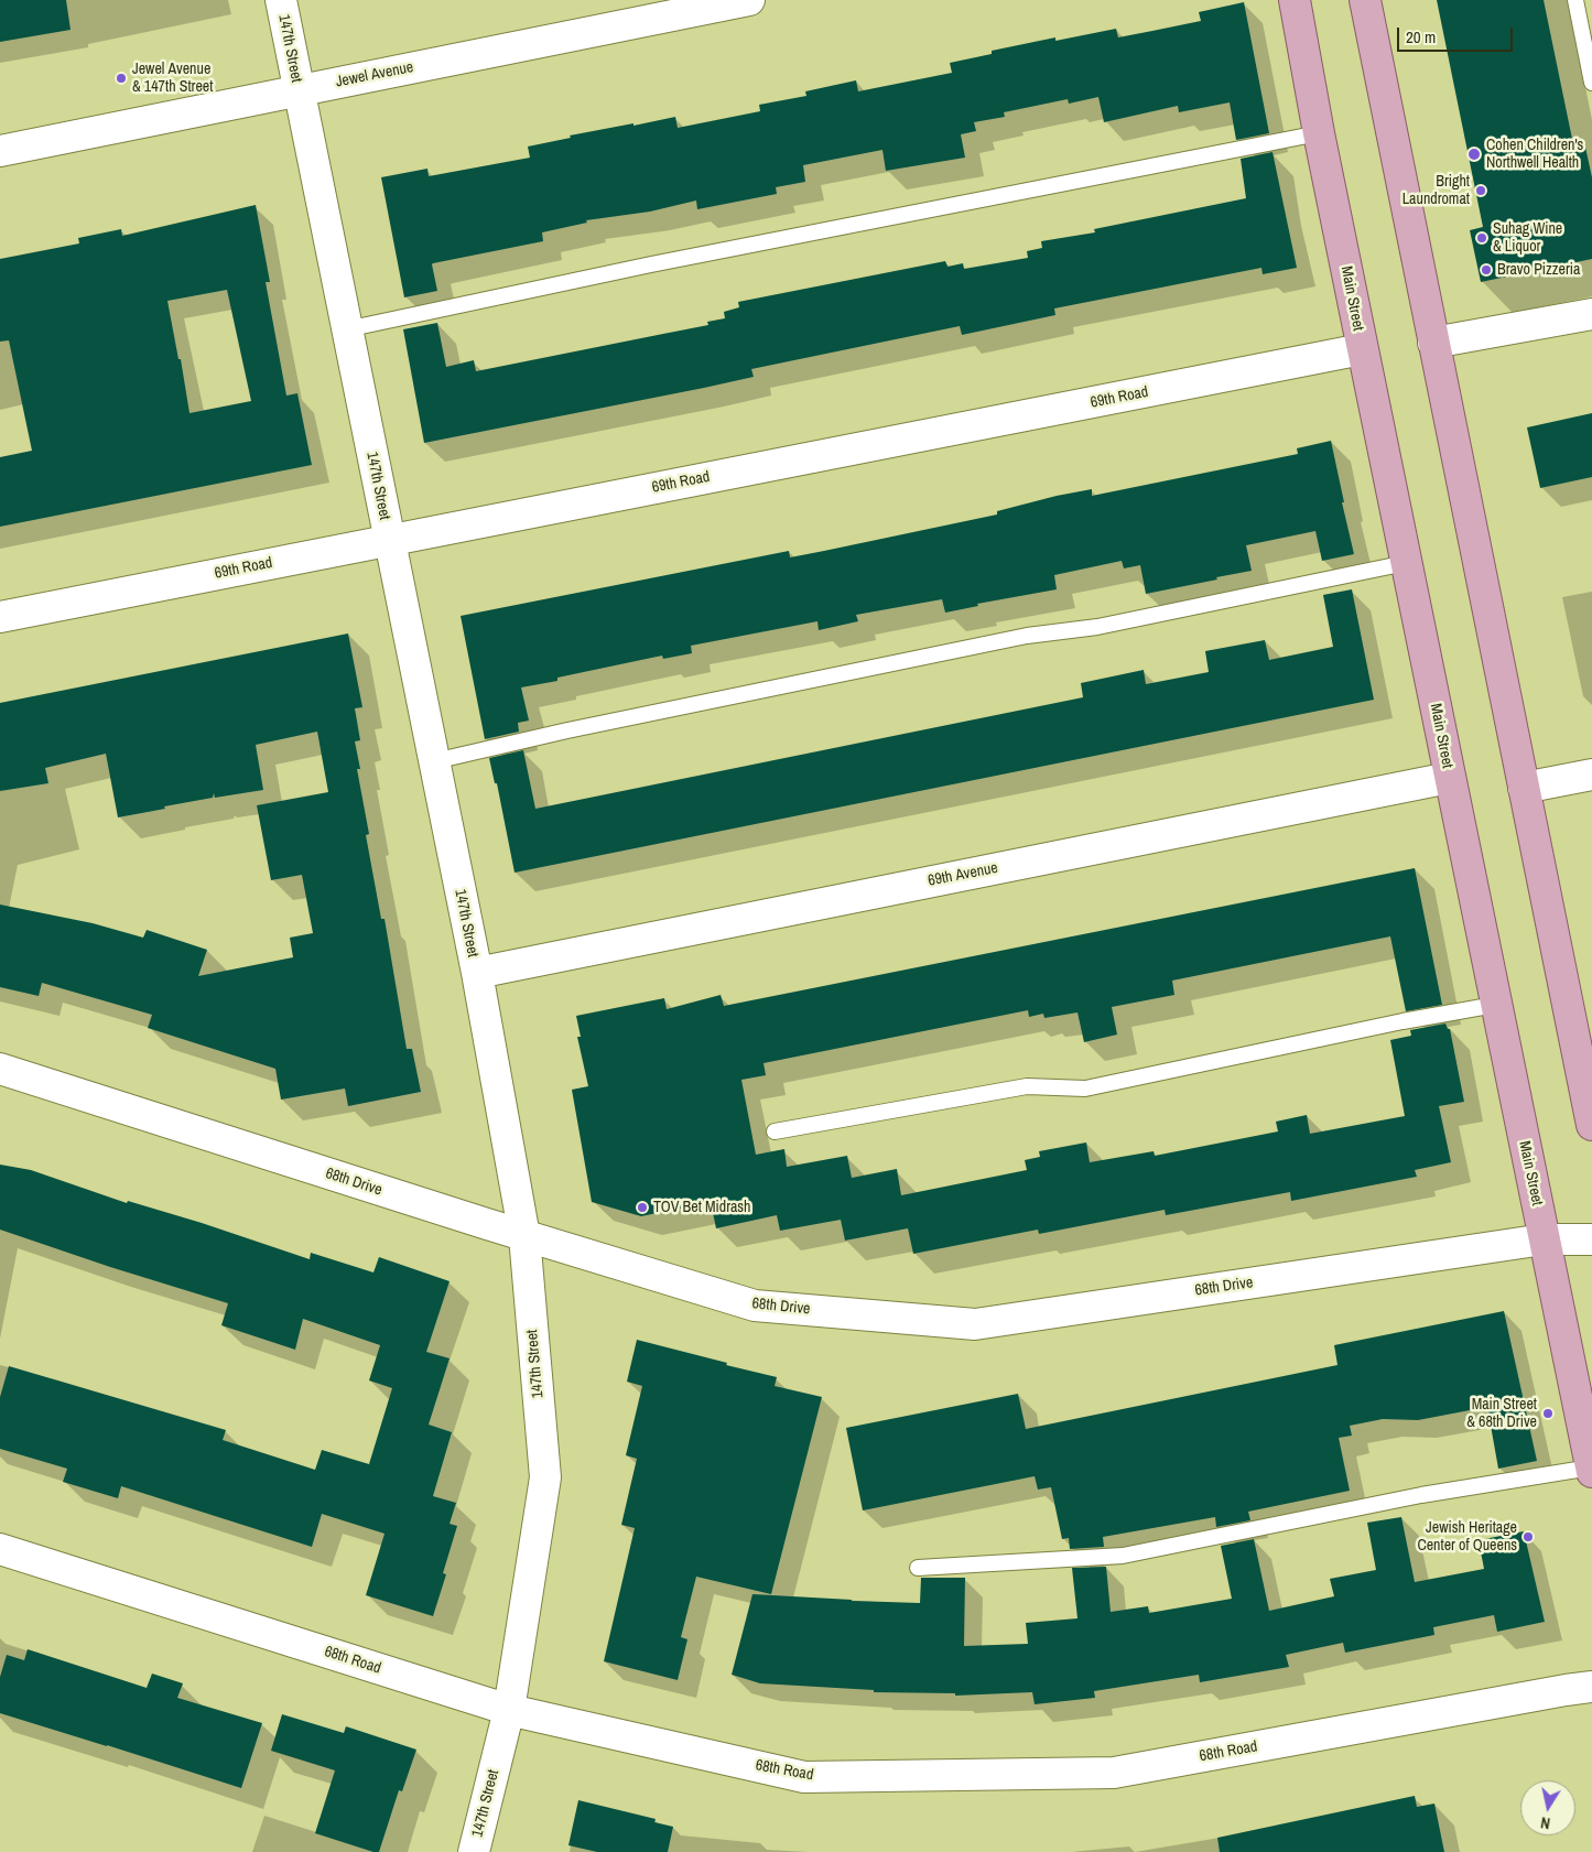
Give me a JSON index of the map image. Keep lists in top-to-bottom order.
{
  "streets": {
    "main road": ["Main Street"],
    "street": [
      "147th Street",
      "Jewel Avenue",
      "69th Road",
      "69th Avenue",
      "68th Drive",
      "68th Road"
    ]
  },
  "crossings": [
    ["147th Street", "Jewel Avenue"],
    ["147th Street", "69th Road"],
    ["147th Street", "69th Avenue"],
    ["147th Street", "68th Drive"],
    ["147th Street", "68th Road"],
    ["Main Street", "69th Road"],
    ["Main Street", "69th Avenue"],
    ["Main Street", "68th Drive"]
  ],
  "places": [
    "Jewel Avenue & 147th Street",
    "Cohen Children's Northwell Health",
    "Bright Laundromat",
    "Suhag Wine & Liquor",
    "Bravo Pizzeria",
    "TOV Bet Midrash",
    "Main Street & 68th Drive",
    "Jewish Heritage Center of Queens"
  ],
  "scale_bar": "20 m",
  "north": "bottom"
}
